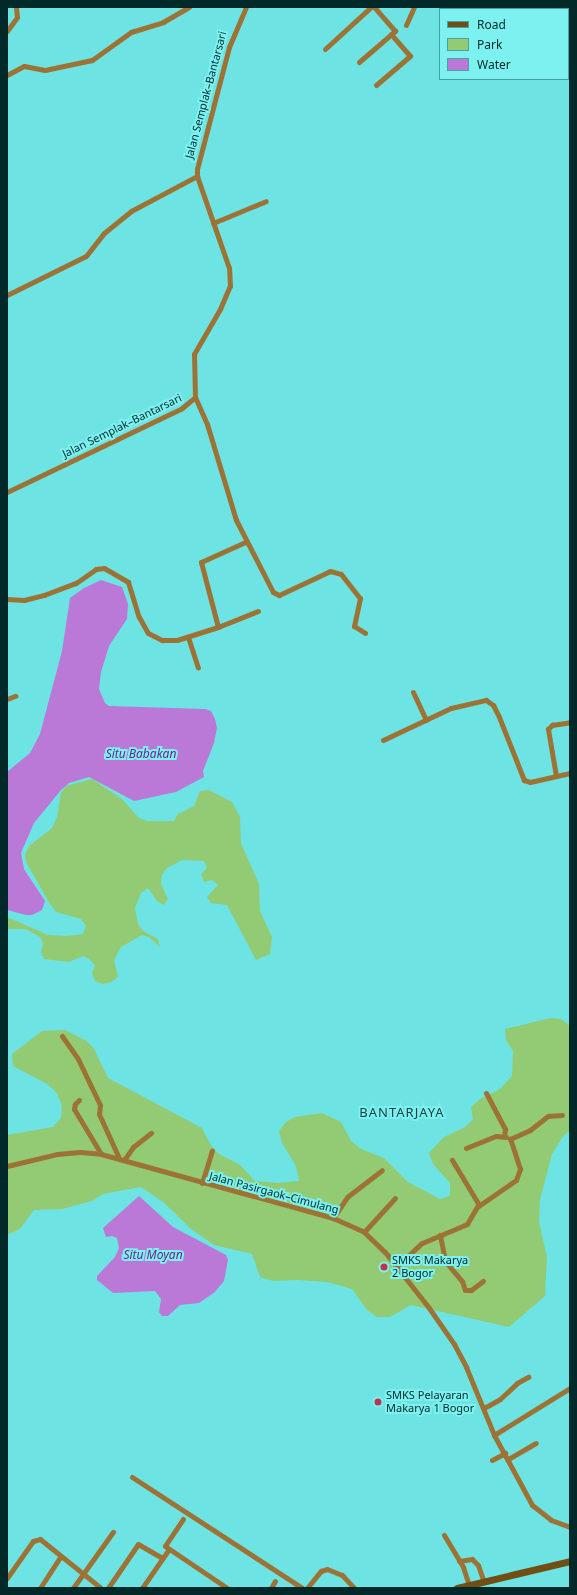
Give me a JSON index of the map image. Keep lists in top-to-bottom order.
{
  "streets": {
    "street": ["Jalan Semplak–Bantarsari", "Jalan Pasirgaok–Cimulang"]
  },
  "districts": ["BANTARJAYA"],
  "water": ["Situ Babakan", "Situ Moyan"],
  "places": ["SMKS Makarya 2 Bogor", "SMKS Pelayaran Makarya 1 Bogor"],
  "legend": ["Road", "Park", "Water"]
}
